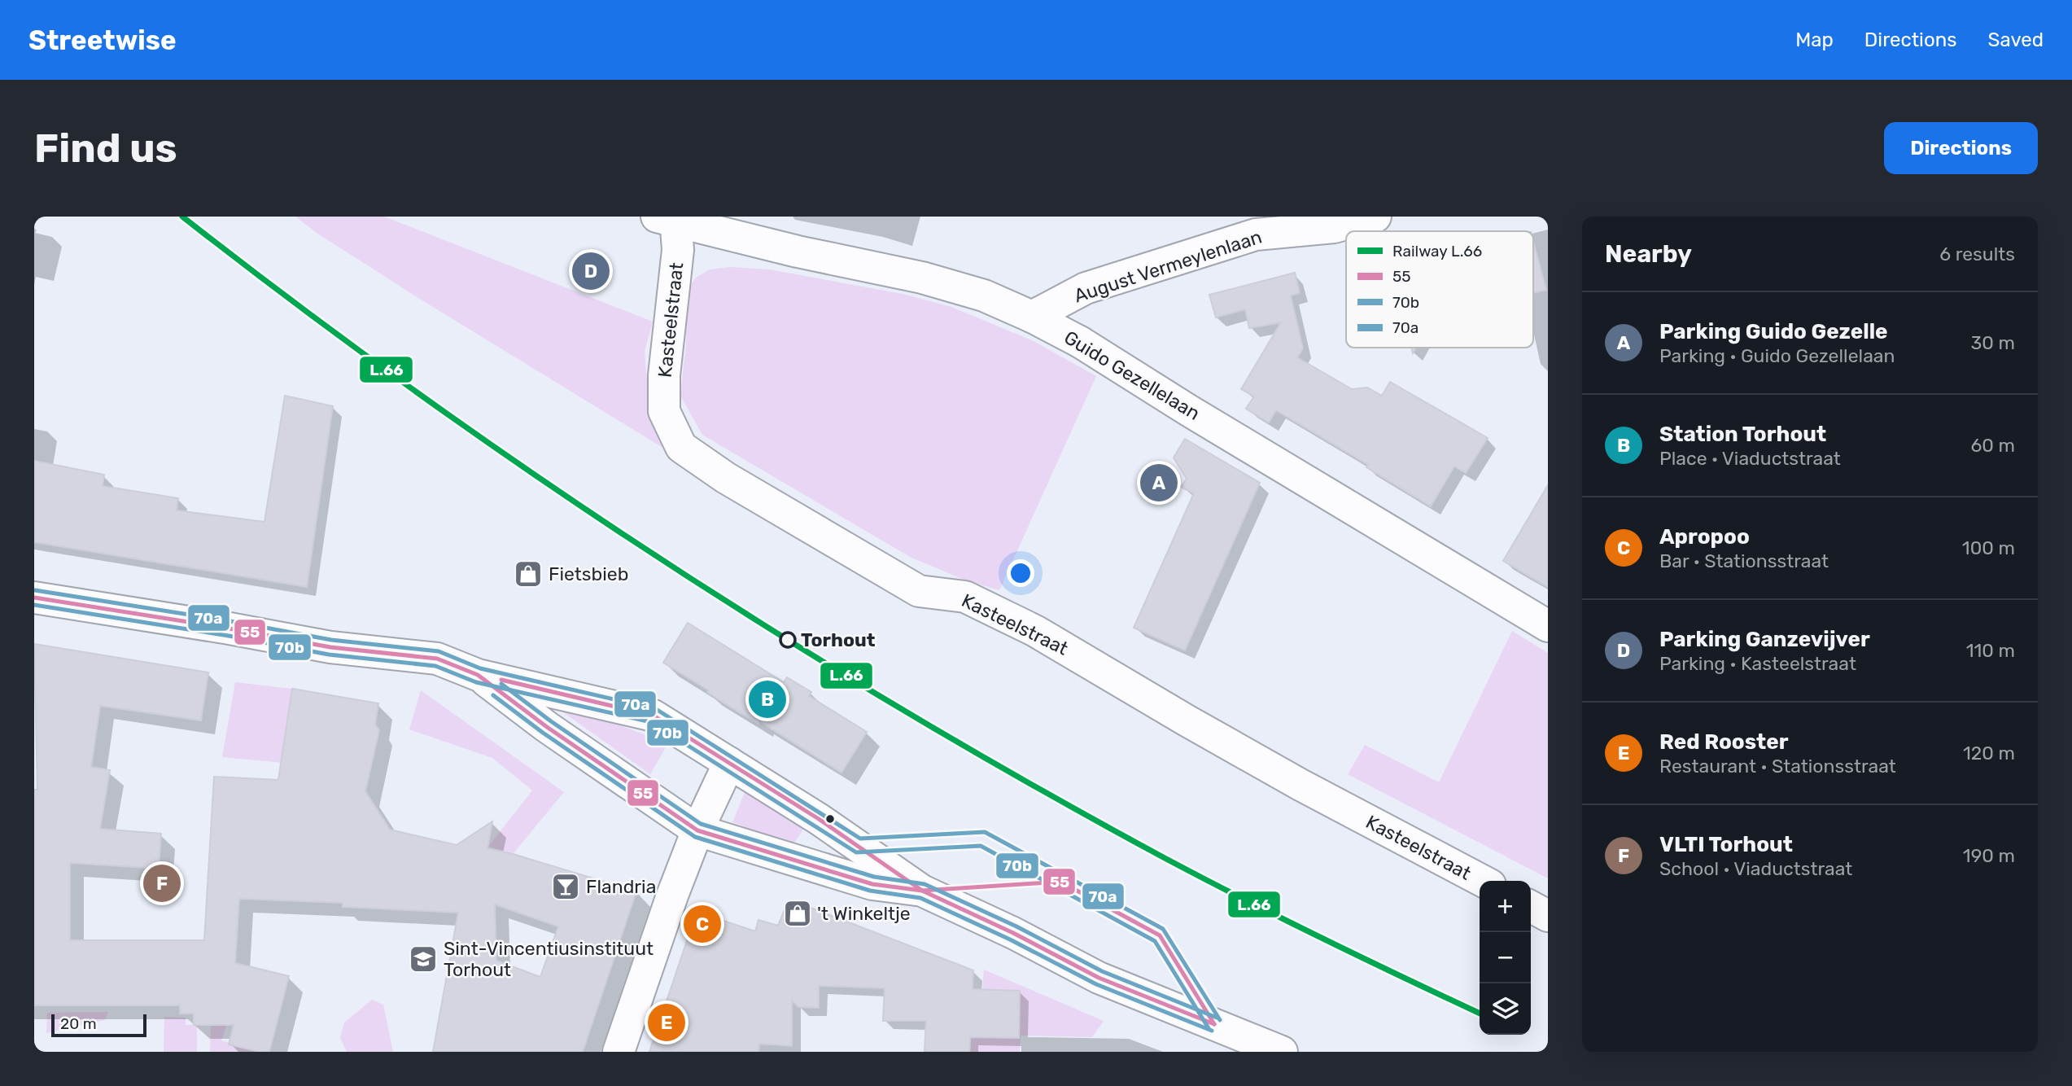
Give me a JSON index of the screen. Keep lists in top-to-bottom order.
{
  "streets": {
    "street": ["August Vermeylenlaan", "Kasteelstraat", "Guido Gezellelaan"]
  },
  "crossings": [
    ["August Vermeylenlaan", "Guido Gezellelaan"],
    ["Kasteelstraat", "Guido Gezellelaan"]
  ],
  "places": {
    "shop": ["Fietsbieb", "'t Winkeltje"],
    "other": ["Torhout"],
    "bar": ["Flandria"],
    "school or university": ["Sint-Vincentiusinstituut Torhout"]
  },
  "lines": [
    "rail line L.66",
    "transit line 70a",
    "transit line 55",
    "transit line 70b"
  ],
  "legend": [
    "Railway L.66",
    "55",
    "70b",
    "70a"
  ],
  "scale_bar": "20 m",
  "page": {
    "header": "Streetwise",
    "nav": ["Map", "Directions", "Saved"],
    "buttons": "Directions",
    "title": "Find us",
    "heading": ["Nearby", "6 results"],
    "pins": [
      "D",
      "A",
      "B",
      "F",
      "C",
      "E"
    ],
    "list": [
      {
        "mark": "A",
        "name": "Parking Guido Gezelle",
        "note": "Parking · Guido Gezellelaan",
        "value": "30 m"
      },
      {
        "mark": "B",
        "name": "Station Torhout",
        "note": "Place · Viaductstraat",
        "value": "60 m"
      },
      {
        "mark": "C",
        "name": "Apropoo",
        "note": "Bar · Stationsstraat",
        "value": "100 m"
      },
      {
        "mark": "D",
        "name": "Parking Ganzevijver",
        "note": "Parking · Kasteelstraat",
        "value": "110 m"
      },
      {
        "mark": "E",
        "name": "Red Rooster",
        "note": "Restaurant · Stationsstraat",
        "value": "120 m"
      },
      {
        "mark": "F",
        "name": "VLTI Torhout",
        "note": "School · Viaductstraat",
        "value": "190 m"
      }
    ],
    "map_buttons": ["+", "−"],
    "scale": "20 m"
  }
}
